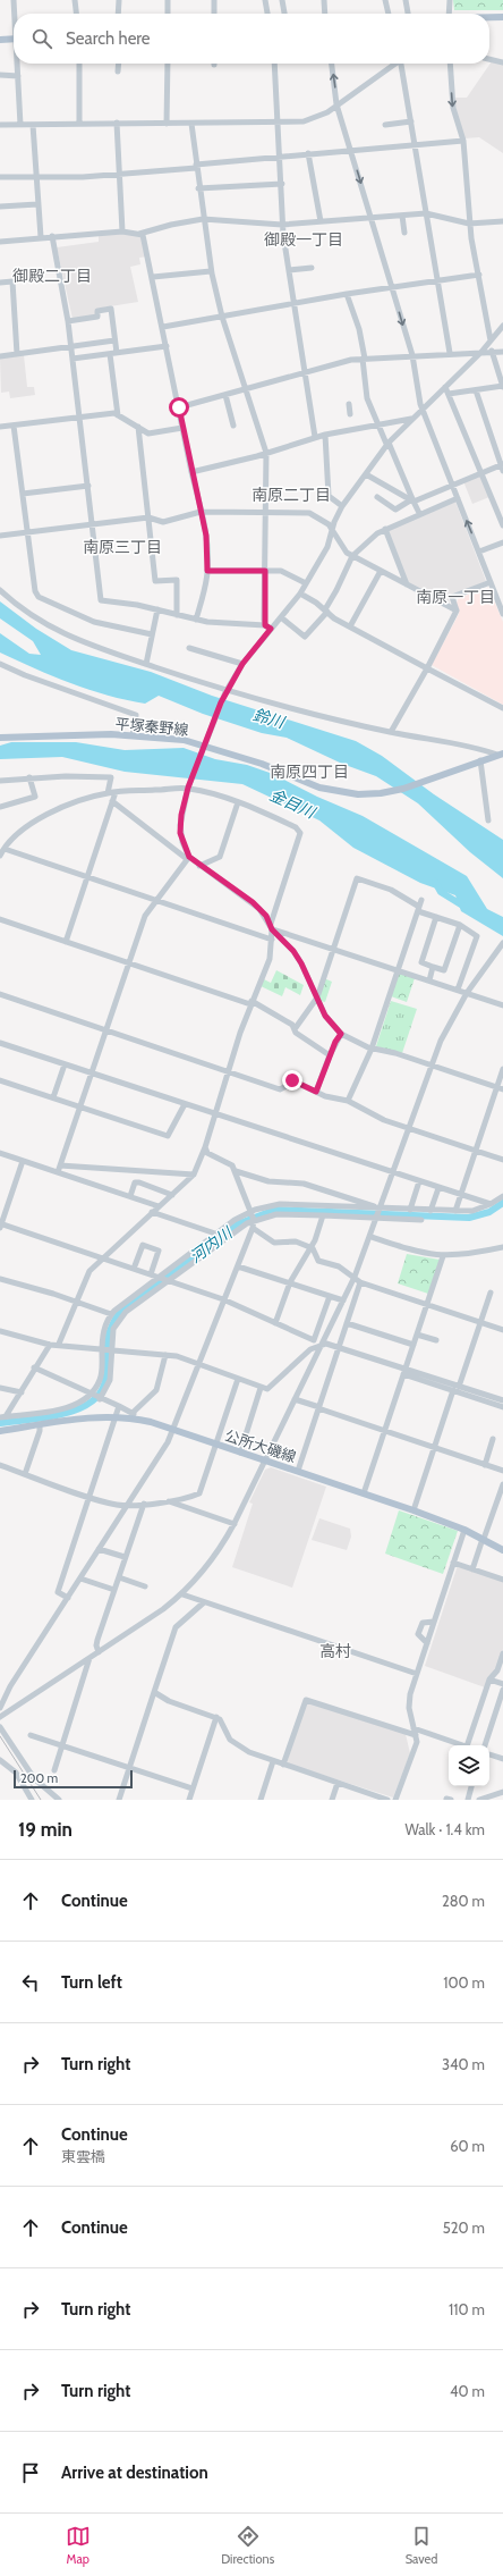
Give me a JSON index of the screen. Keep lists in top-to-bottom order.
{
  "streets": {
    "main road": ["平塚秦野線", "公所大磯線"]
  },
  "districts": [
    "御殿一丁目",
    "御殿二丁目",
    "南原二丁目",
    "南原三丁目",
    "南原一丁目",
    "南原四丁目",
    "高村"
  ],
  "water": ["鈴川", "金目川", "河内川"],
  "scale_bar": "200 m",
  "page": {
    "search": "Search here",
    "scale": "200 m",
    "heading": ["19 min", "Walk · 1.4 km"],
    "list": [
      ["Continue", "280 m"],
      ["Turn left", "100 m"],
      ["Turn right", "340 m"],
      ["Continue", "東雲橋", "60 m"],
      ["Continue", "520 m"],
      ["Turn right", "110 m"],
      ["Turn right", "40 m"],
      "Arrive at destination"
    ],
    "nav": ["Map", "Directions", "Saved"]
  }
}
